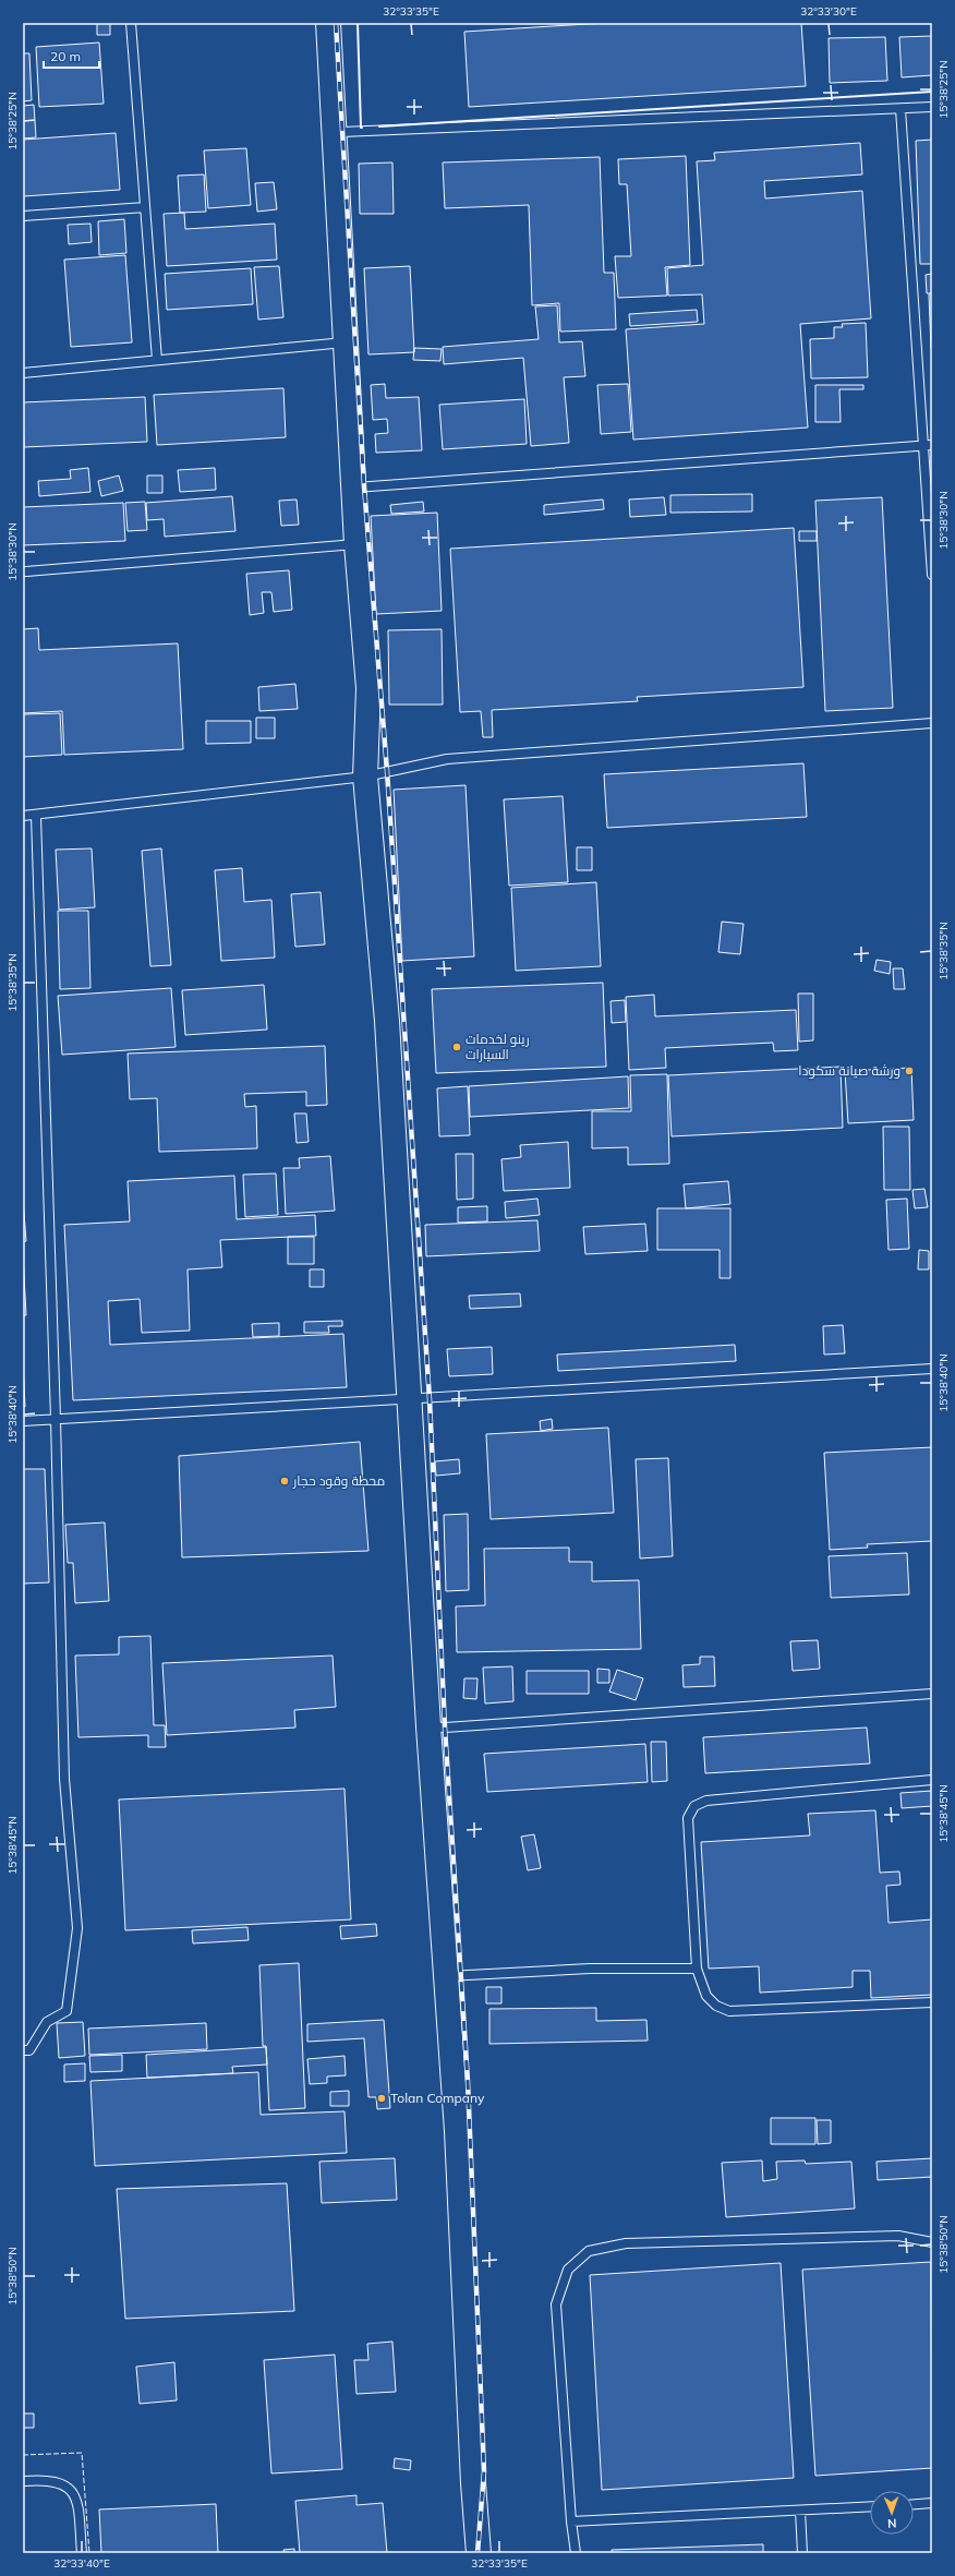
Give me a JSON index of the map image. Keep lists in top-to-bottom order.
{
  "places": [
    "رينو لخدمات السيارات",
    "ورشة صيانة سكودا",
    "محطة وقود حجار",
    "Tolan Company"
  ],
  "scale_bar": "20 m",
  "north": "bottom",
  "coordinates": [
    "32°33'35\"E",
    "32°33'30\"E",
    "15°38'25\"N",
    "15°38'30\"N",
    "15°38'35\"N",
    "15°38'40\"N",
    "15°38'45\"N",
    "15°38'50\"N",
    "32°33'40\"E"
  ]
}
